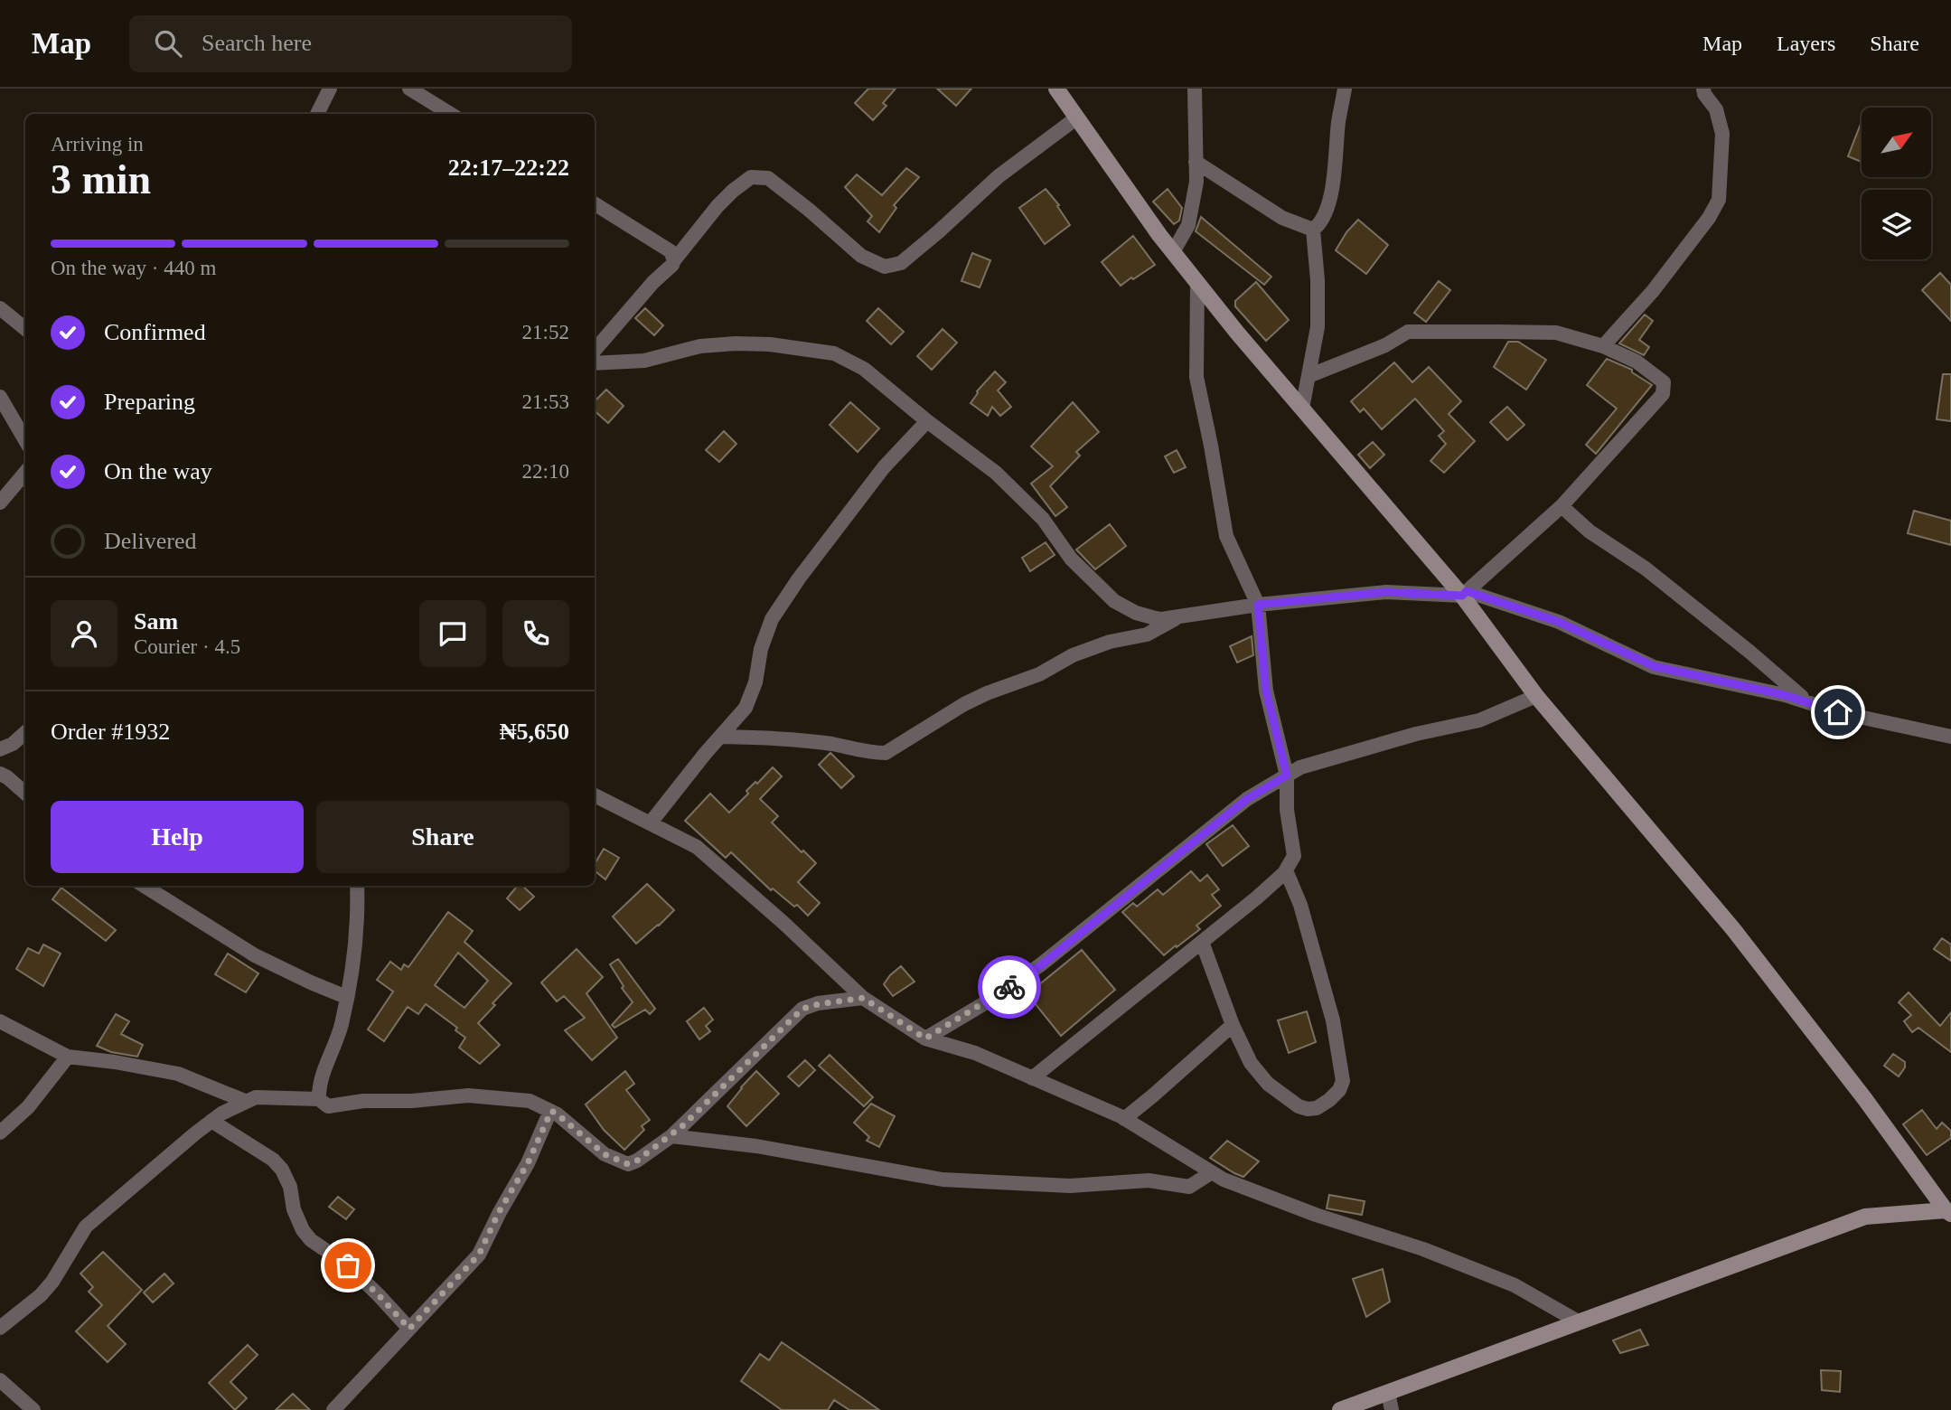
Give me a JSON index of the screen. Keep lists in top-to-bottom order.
{
  "north": "top right",
  "page": {
    "header": "Map",
    "search": "Search here",
    "nav": ["Map", "Layers", "Share"],
    "heading": ["3 min", "Arriving in", "22:17–22:22"],
    "panel": [
      "Sam",
      "Courier · 4.5",
      "Order #1932",
      "₦5,650"
    ],
    "bar": "On the way · 440 m",
    "list": [
      ["Confirmed", "21:52"],
      ["Preparing", "21:53"],
      ["On the way", "22:10"],
      "Delivered"
    ],
    "buttons": ["Help", "Share"]
  }
}
